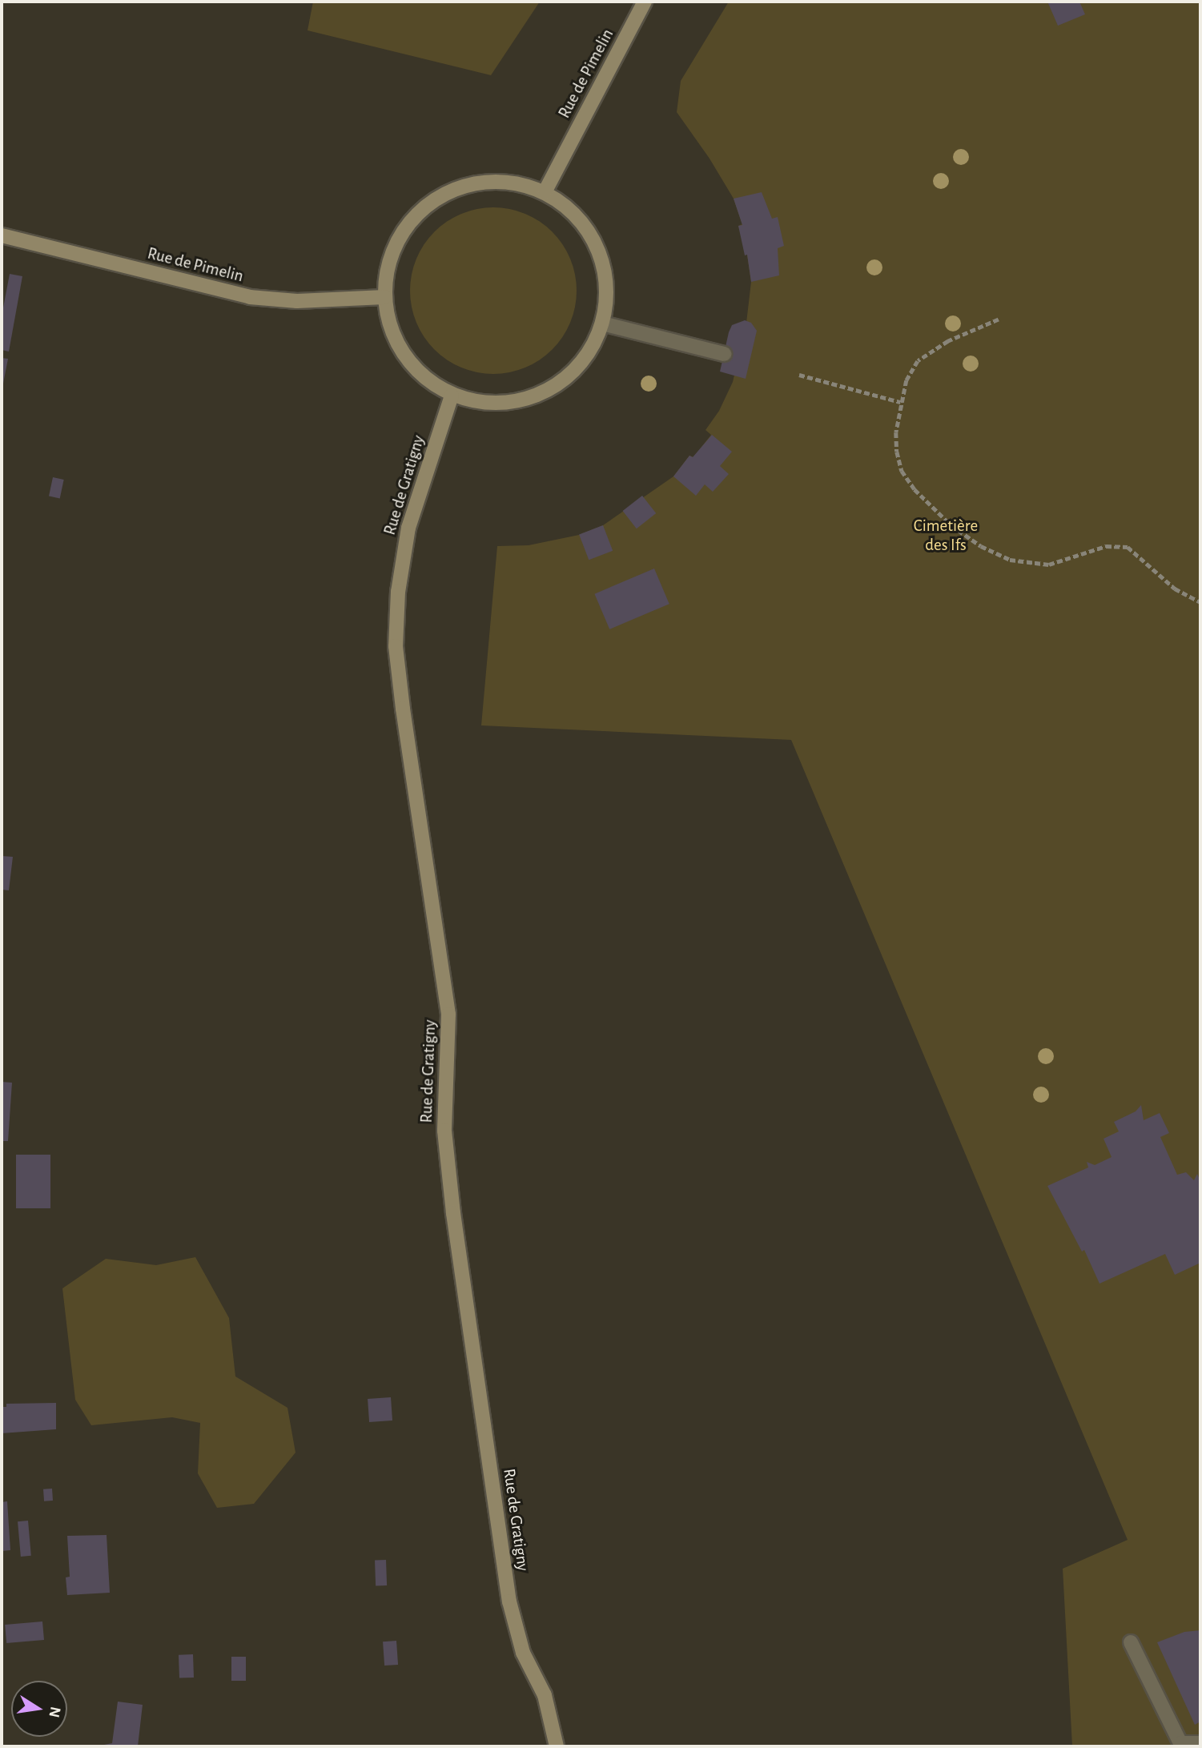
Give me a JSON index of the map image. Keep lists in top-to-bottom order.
{
  "streets": {
    "street": ["Rue de Pimelin", "Rue de Gratigny"]
  },
  "parks": ["Cimetière des Ifs"],
  "north": "right"
}
